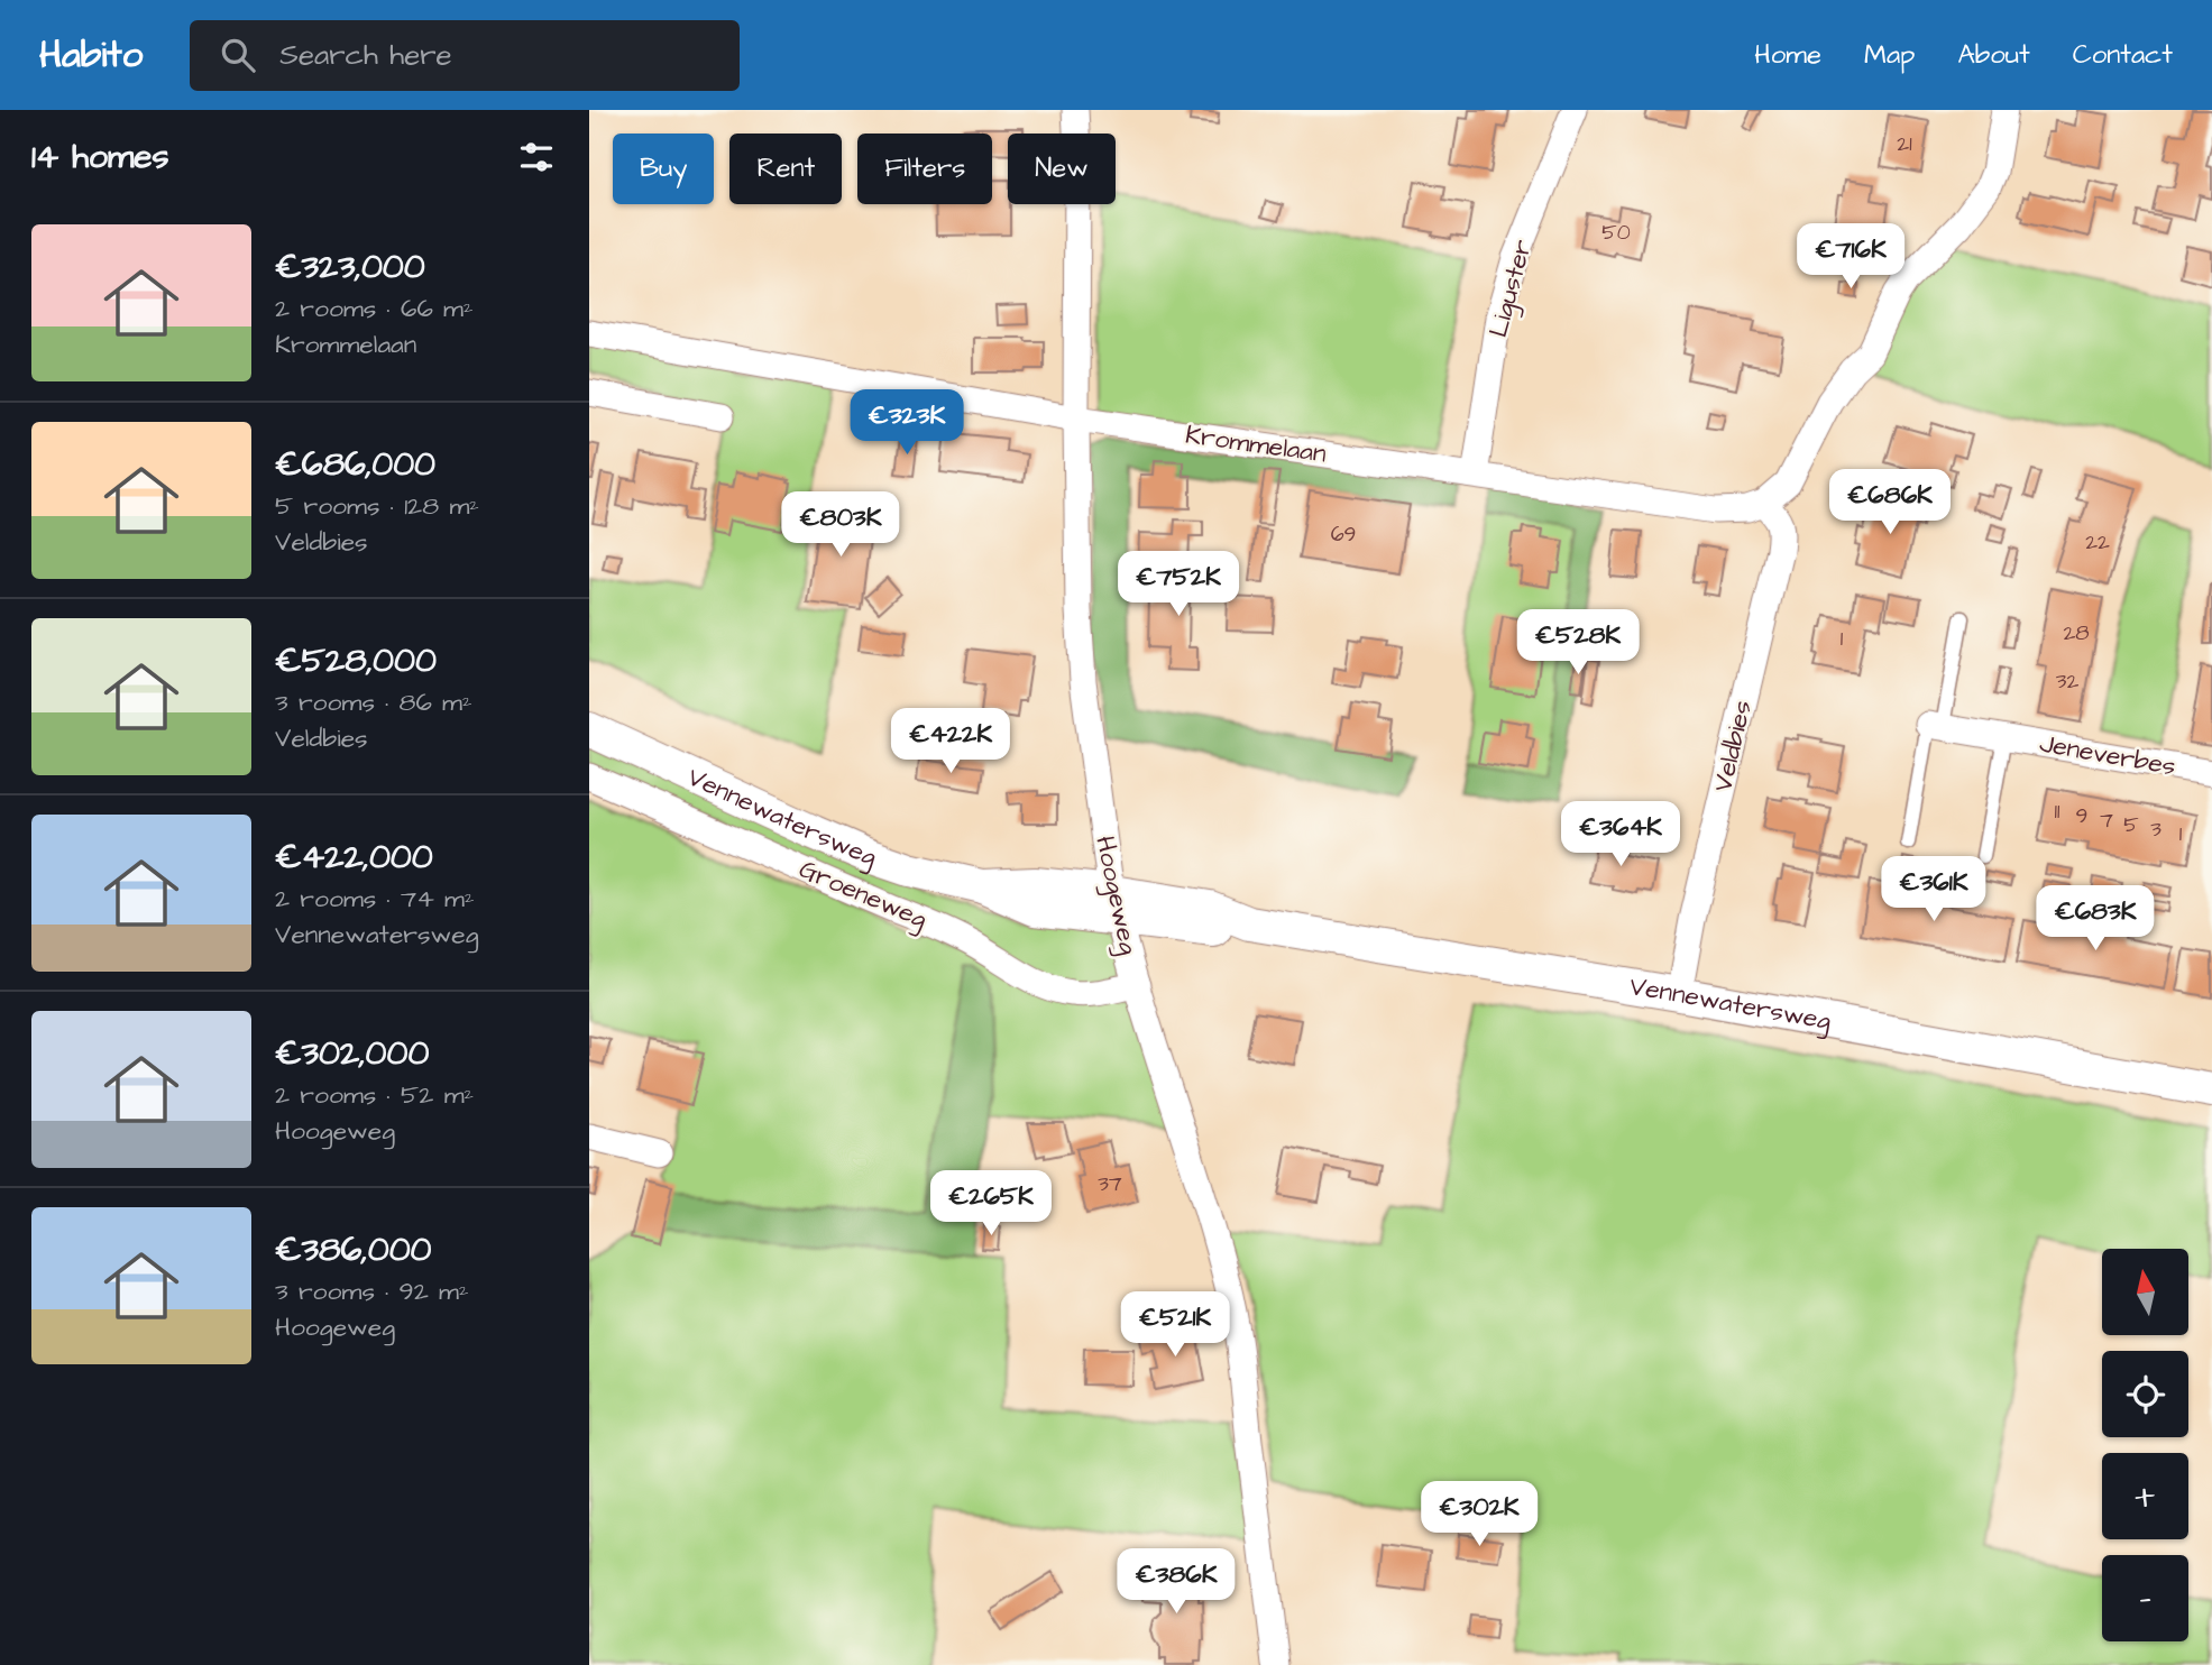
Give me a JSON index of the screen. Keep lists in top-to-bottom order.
{
  "streets": {
    "street": [
      "Liguster",
      "Krommelaan",
      "Veldbies",
      "Jeneverbes",
      "Vennewatersweg",
      "Groeneweg",
      "Hoogeweg"
    ]
  },
  "crossings": [
    ["Liguster", "Krommelaan"],
    ["Krommelaan", "Veldbies"],
    ["Krommelaan", "Hoogeweg"],
    ["Veldbies", "Vennewatersweg"],
    ["Vennewatersweg", "Hoogeweg"],
    ["Groeneweg", "Hoogeweg"]
  ],
  "house_numbers": [
    "21",
    "50",
    "69",
    "22",
    "28",
    "1",
    "32",
    "11",
    "9",
    "7",
    "5",
    "3",
    "1",
    "37"
  ],
  "north": "top",
  "page": {
    "header": "Habito",
    "search": "Search here",
    "nav": [
      "Home",
      "Map",
      "About",
      "Contact"
    ],
    "heading": "14 homes",
    "chip": [
      "Buy",
      "Rent",
      "Filters",
      "New"
    ],
    "list": [
      {
        "name": "€323,000",
        "note": "2 rooms · 66 m² · Krommelaan"
      },
      {
        "name": "€686,000",
        "note": "5 rooms · 128 m² · Veldbies"
      },
      {
        "name": "€528,000",
        "note": "3 rooms · 86 m² · Veldbies"
      },
      {
        "name": "€422,000",
        "note": "2 rooms · 74 m² · Vennewatersweg"
      },
      {
        "name": "€302,000",
        "note": "2 rooms · 52 m² · Hoogeweg"
      },
      {
        "name": "€386,000",
        "note": "3 rooms · 92 m² · Hoogeweg"
      }
    ],
    "price": [
      "€716K",
      "€323K",
      "€686K",
      "€803K",
      "€752K",
      "€528K",
      "€422K",
      "€364K",
      "€361K",
      "€683K",
      "€265K",
      "€521K",
      "€302K",
      "€386K"
    ],
    "map_buttons": ["+", "−"]
  }
}
